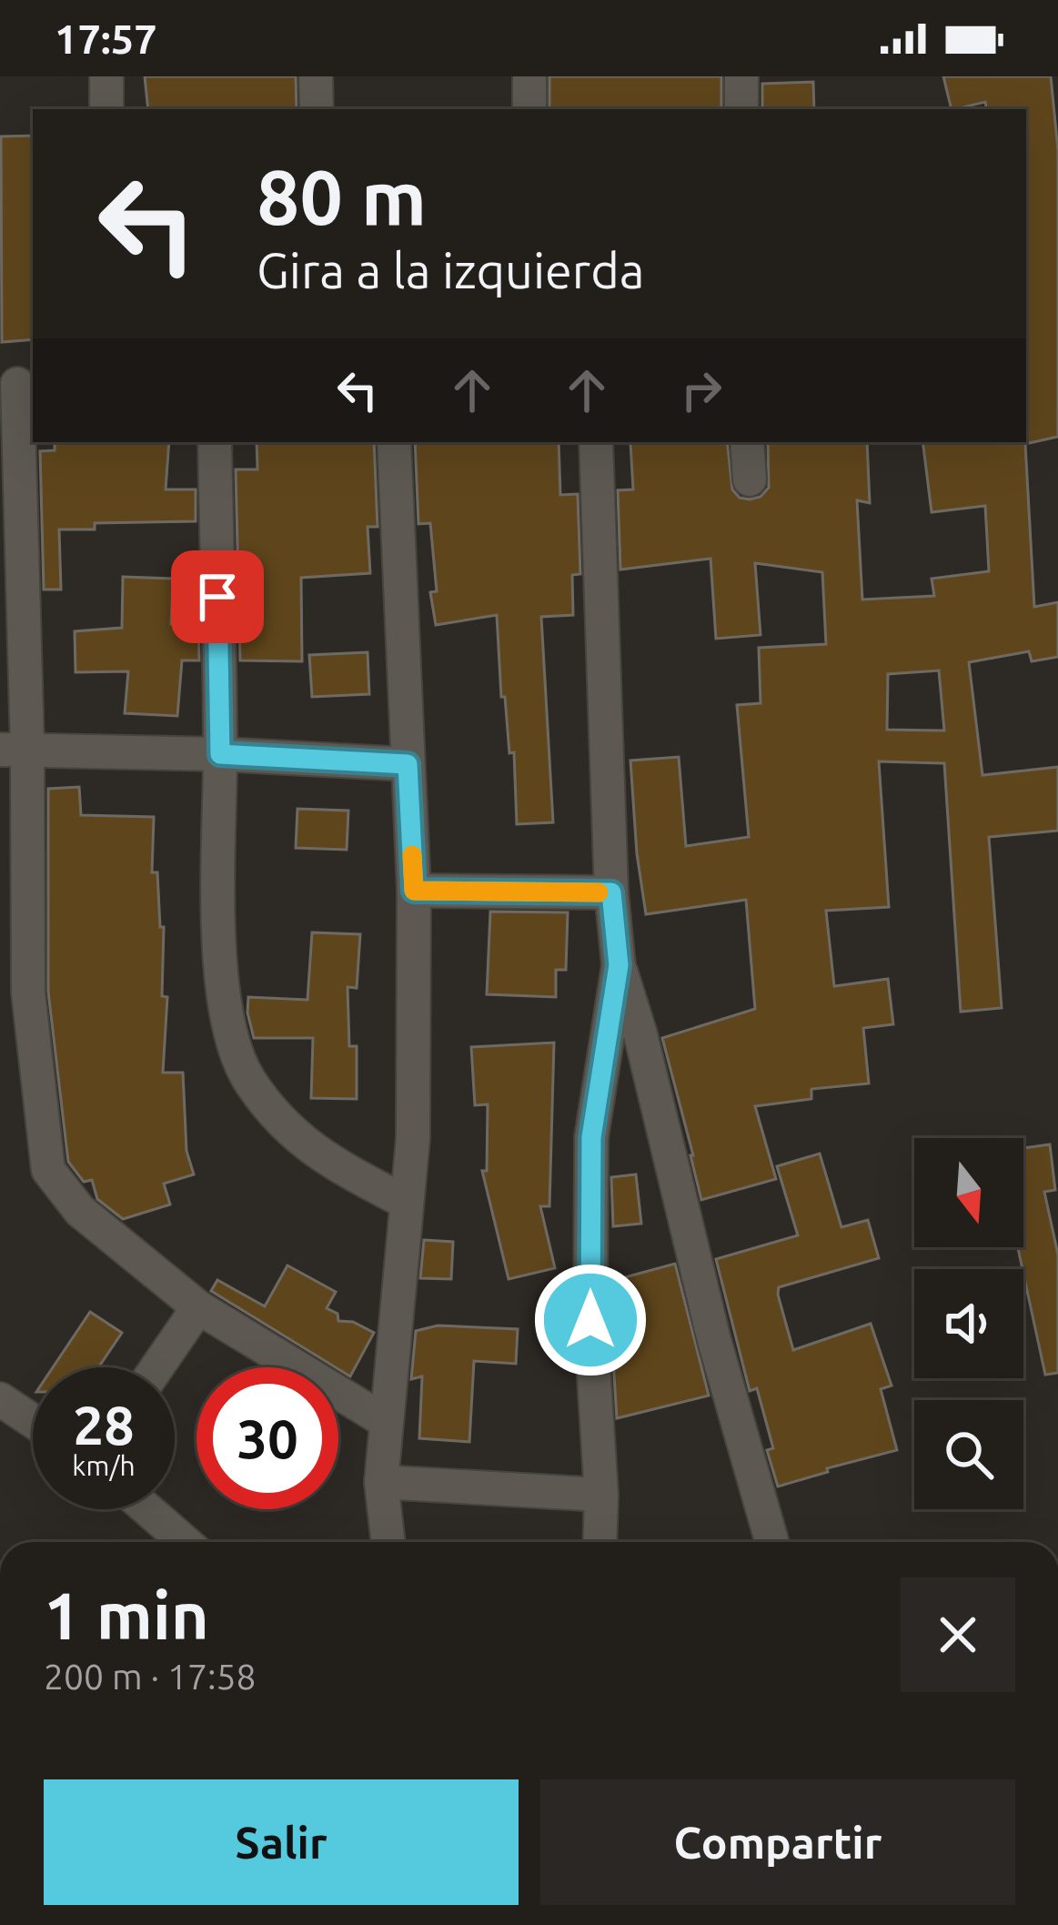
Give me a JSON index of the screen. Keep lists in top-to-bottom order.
{
  "north": "bottom",
  "page": {
    "status": "17:57",
    "turn": ["80 m", "Gira a la izquierda"],
    "speed": "28 km/h",
    "limit": "30",
    "heading": ["1 min", "200 m · 17:58"],
    "buttons": ["Salir", "Compartir"]
  }
}
